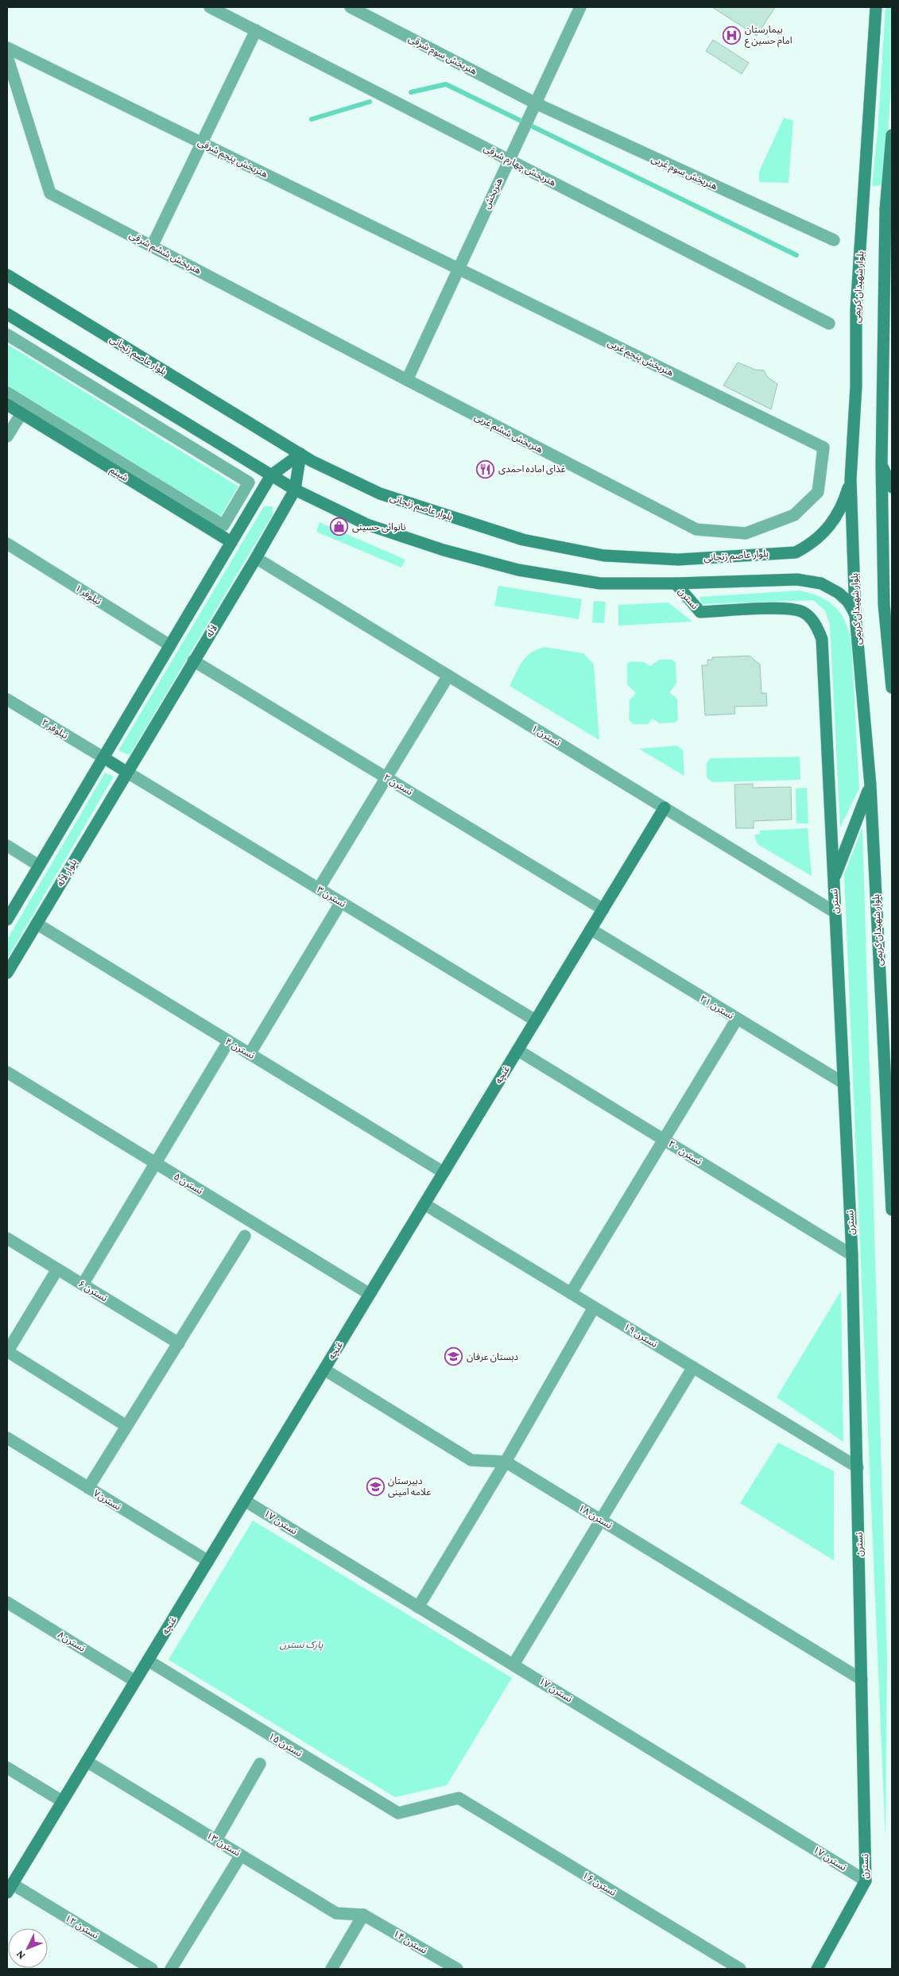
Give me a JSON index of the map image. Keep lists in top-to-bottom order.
{
  "streets": {
    "main road": [
      "بلوار شهیدان کریمی",
      "بلوار عاصم زنجانی",
      "شبنم",
      "نسترن",
      "لاله",
      "بلوار لاله",
      "غنچه"
    ],
    "street": [
      "هنربخش سوم شرقی",
      "هنربخش پنجم شرقی",
      "هنربخش چهارم شرقی",
      "هنربخش سوم غربی",
      "هنربخش",
      "هنربخش ششم شرقی",
      "هنربخش پنجم غربی",
      "هنربخش ششم غربی",
      "نیلوفر ۱",
      "نیلوفر ۲",
      "نسترن ۱",
      "نسترن ۲",
      "نسترن ۳",
      "نسترن ۲۱",
      "نسترن ۴",
      "نسترن ۲۰",
      "نسترن ۵",
      "نسترن ۶",
      "نسترن ۱۹",
      "نسترن۷",
      "نسترن ۱۸",
      "نسترن ۱۷",
      "نسترن۸",
      "نسترن ۱۵",
      "نسترن ۱۳",
      "نسترن ۱۶",
      "نسترن ۱۲",
      "نسترن ۱۴"
    ]
  },
  "crossings": [
    ["هنربخش سوم شرقی", "هنربخش سوم غربی"],
    ["هنربخش سوم شرقی", "هنربخش"],
    ["هنربخش پنجم شرقی", "هنربخش"],
    ["هنربخش پنجم شرقی", "هنربخش پنجم غربی"],
    ["هنربخش چهارم شرقی", "هنربخش"],
    ["هنربخش سوم غربی", "هنربخش"],
    ["هنربخش", "هنربخش ششم شرقی"],
    ["هنربخش", "هنربخش پنجم غربی"],
    ["هنربخش", "هنربخش ششم غربی"],
    ["هنربخش ششم شرقی", "هنربخش ششم غربی"],
    ["بلوار شهیدان کریمی", "بلوار عاصم زنجانی"],
    ["هنربخش پنجم غربی", "هنربخش ششم غربی"],
    ["نسترن", "نسترن ۱"],
    ["نسترن", "نسترن ۲۱"],
    ["نسترن", "نسترن ۲۰"],
    ["نسترن", "نسترن ۱۹"],
    ["نسترن", "نسترن ۱۸"],
    ["نسترن", "نسترن ۱۷"],
    ["لاله", "نسترن ۱"],
    ["لاله", "نسترن ۲"],
    ["لاله", "بلوار لاله"],
    ["لاله", "نسترن ۳"],
    ["نسترن ۱", "غنچه"],
    ["نسترن ۲", "غنچه"],
    ["بلوار لاله", "نسترن ۳"],
    ["بلوار لاله", "نسترن ۴"],
    ["نسترن ۳", "غنچه"],
    ["نسترن ۲۱", "غنچه"],
    ["نسترن ۴", "غنچه"],
    ["غنچه", "نسترن ۲۰"],
    ["غنچه", "نسترن ۵"],
    ["غنچه", "نسترن ۱۹"],
    ["غنچه", "نسترن۷"],
    ["غنچه", "نسترن ۱۸"],
    ["غنچه", "نسترن ۱۷"],
    ["غنچه", "نسترن۸"],
    ["غنچه", "نسترن ۱۵"],
    ["غنچه", "نسترن ۱۳"],
    ["غنچه", "نسترن ۱۲"],
    ["نسترن ۱۵", "نسترن ۱۶"],
    ["نسترن ۱۳", "نسترن ۱۴"]
  ],
  "parks": ["پارک نسترن"],
  "places": {
    "hospital": ["بیمارستان امام حسین ع"],
    "restaurant": ["غذای اماده احمدی"],
    "shop": ["نانوائی حسینی"],
    "school or university": ["دبستان عرفان", "دبیرستان علامه امینی"]
  },
  "north": "bottom left"
}
